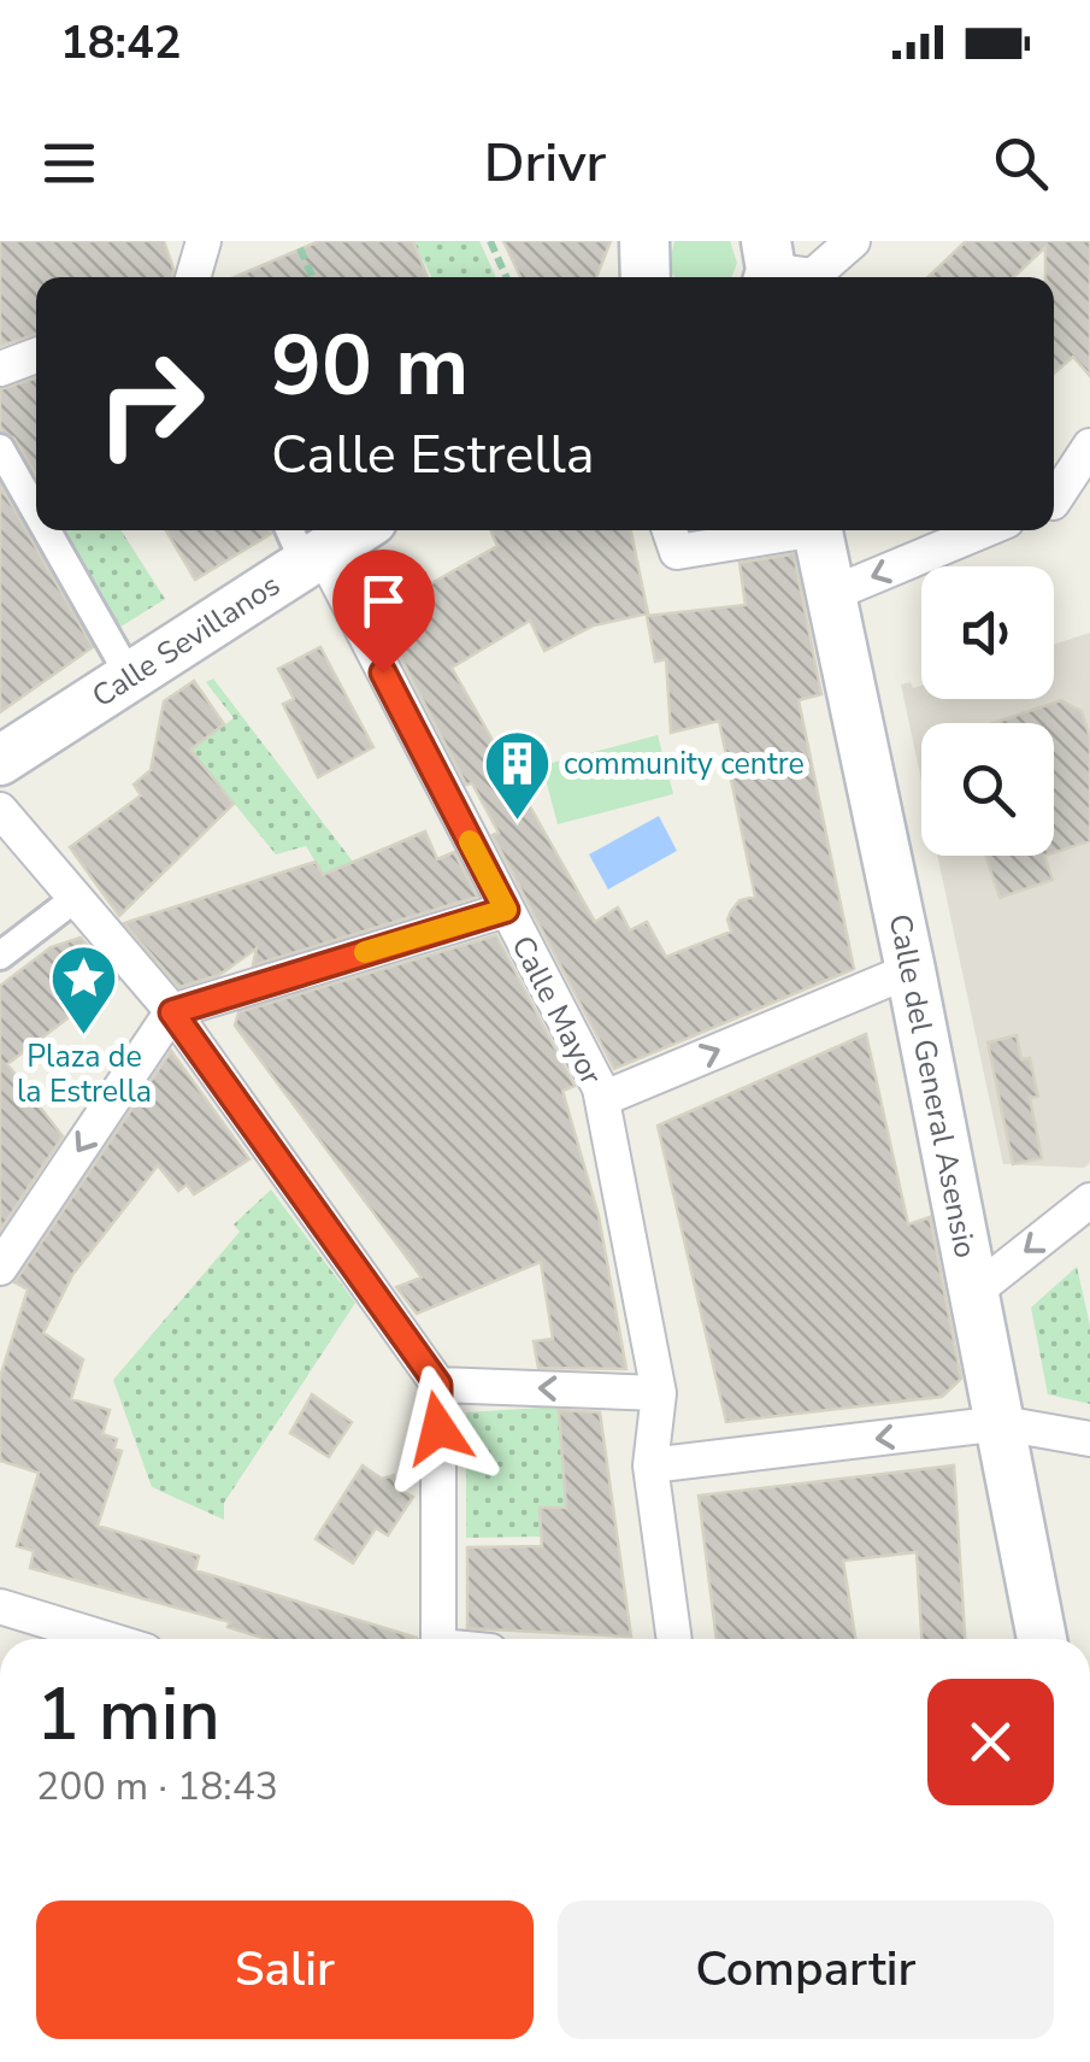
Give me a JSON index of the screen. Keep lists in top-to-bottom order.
{
  "streets": {
    "main road": ["Calle Sevillanos", "Calle del General Asensio"],
    "street": ["Calle Mayor"]
  },
  "crossings": [
    ["Calle Sevillanos", "Calle Mayor"]
  ],
  "places": {
    "building": ["community centre"],
    "place": ["Plaza de la Estrella"]
  },
  "page": {
    "status": "18:42",
    "header": "Drivr",
    "turn": ["90 m", "Calle Estrella"],
    "heading": ["1 min", "200 m · 18:43"],
    "buttons": ["Salir", "Compartir"]
  }
}
